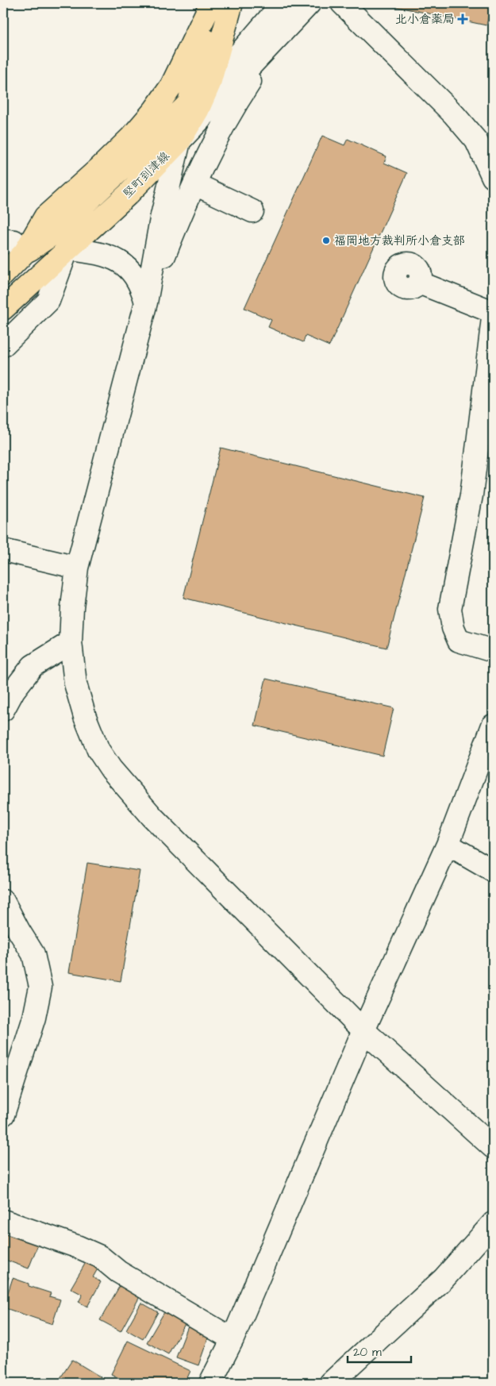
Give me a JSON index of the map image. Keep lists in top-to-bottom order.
{
  "streets": {
    "main road": ["堅町到津線"]
  },
  "places": {
    "health": ["北小倉薬局"],
    "other": ["福岡地方裁判所小倉支部"]
  },
  "scale_bar": "20 m"
}
